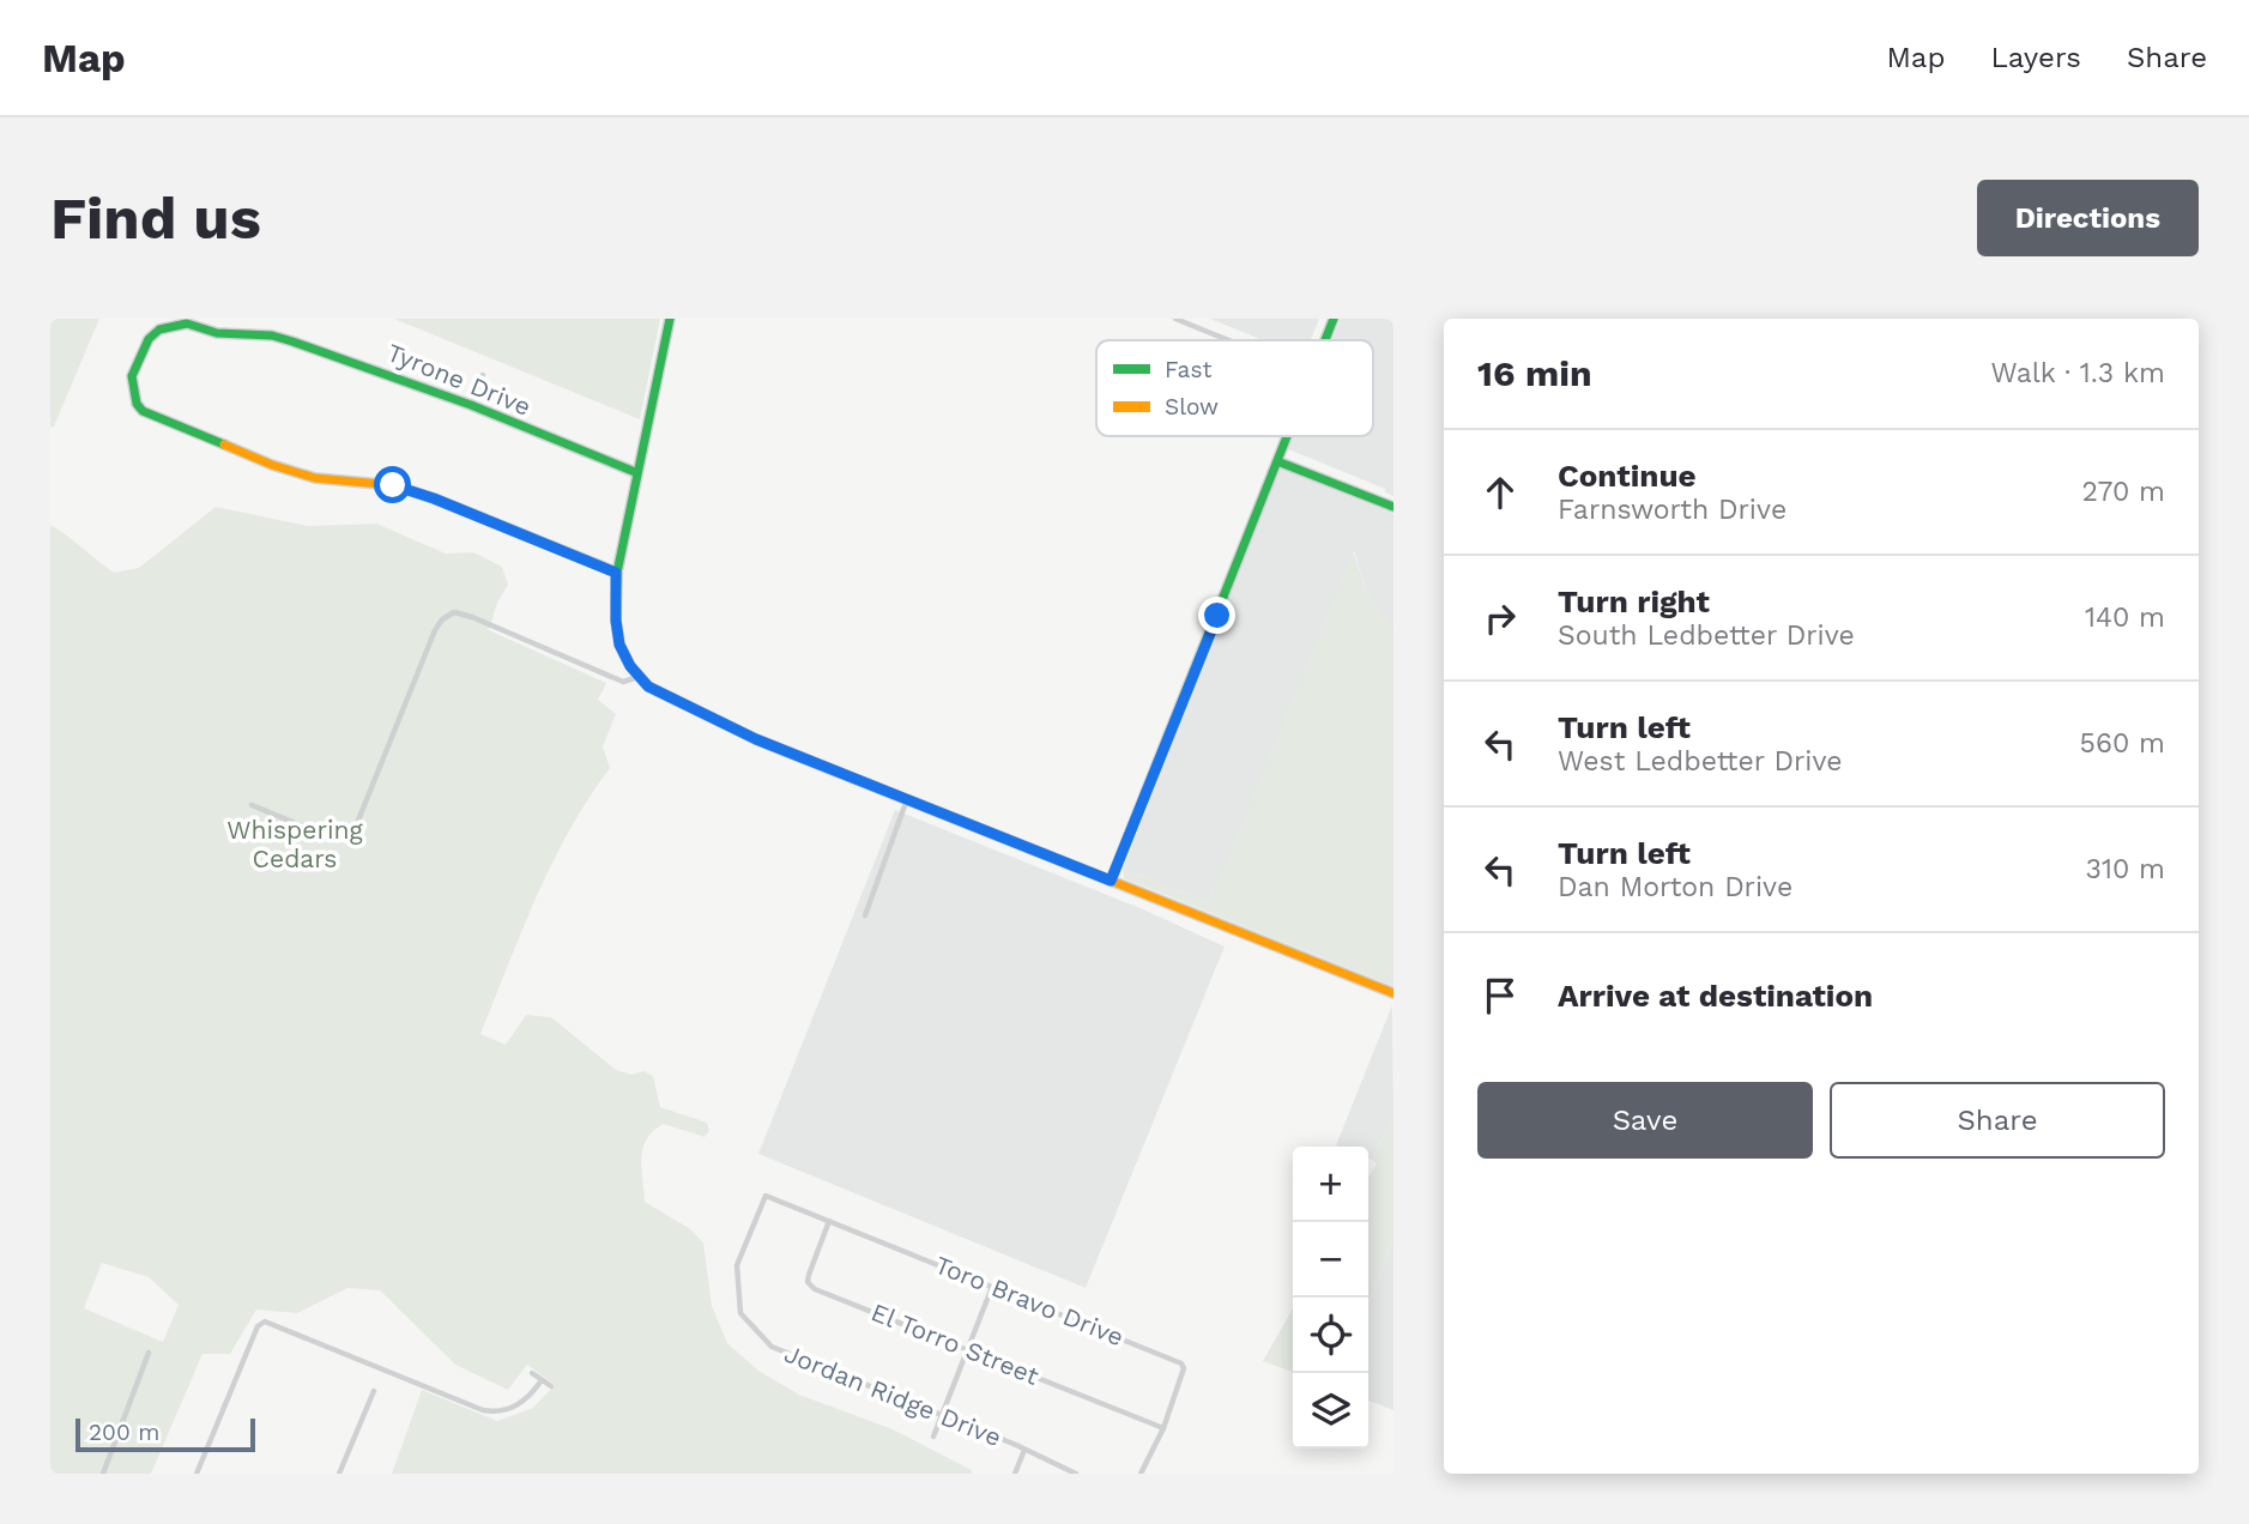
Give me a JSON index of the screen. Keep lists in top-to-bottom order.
{
  "streets": {
    "street": [
      "Tyrone Drive",
      "Toro Bravo Drive",
      "El Torro Street",
      "Jordan Ridge Drive"
    ]
  },
  "crossings": [
    ["Toro Bravo Drive", "El Torro Street"],
    ["Toro Bravo Drive", "Jordan Ridge Drive"]
  ],
  "parks": ["Whispering Cedars"],
  "legend": ["Fast", "Slow"],
  "scale_bar": "200 m",
  "page": {
    "header": "Map",
    "nav": ["Map", "Layers", "Share"],
    "buttons": [
      "Directions",
      ["Save", "Share"]
    ],
    "title": "Find us",
    "heading": ["16 min", "Walk · 1.3 km"],
    "list": [
      ["Continue", "Farnsworth Drive", "270 m"],
      ["Turn right", "South Ledbetter Drive", "140 m"],
      ["Turn left", "West Ledbetter Drive", "560 m"],
      ["Turn left", "Dan Morton Drive", "310 m"],
      "Arrive at destination"
    ],
    "map_buttons": ["+", "−"],
    "scale": "200 m"
  }
}
